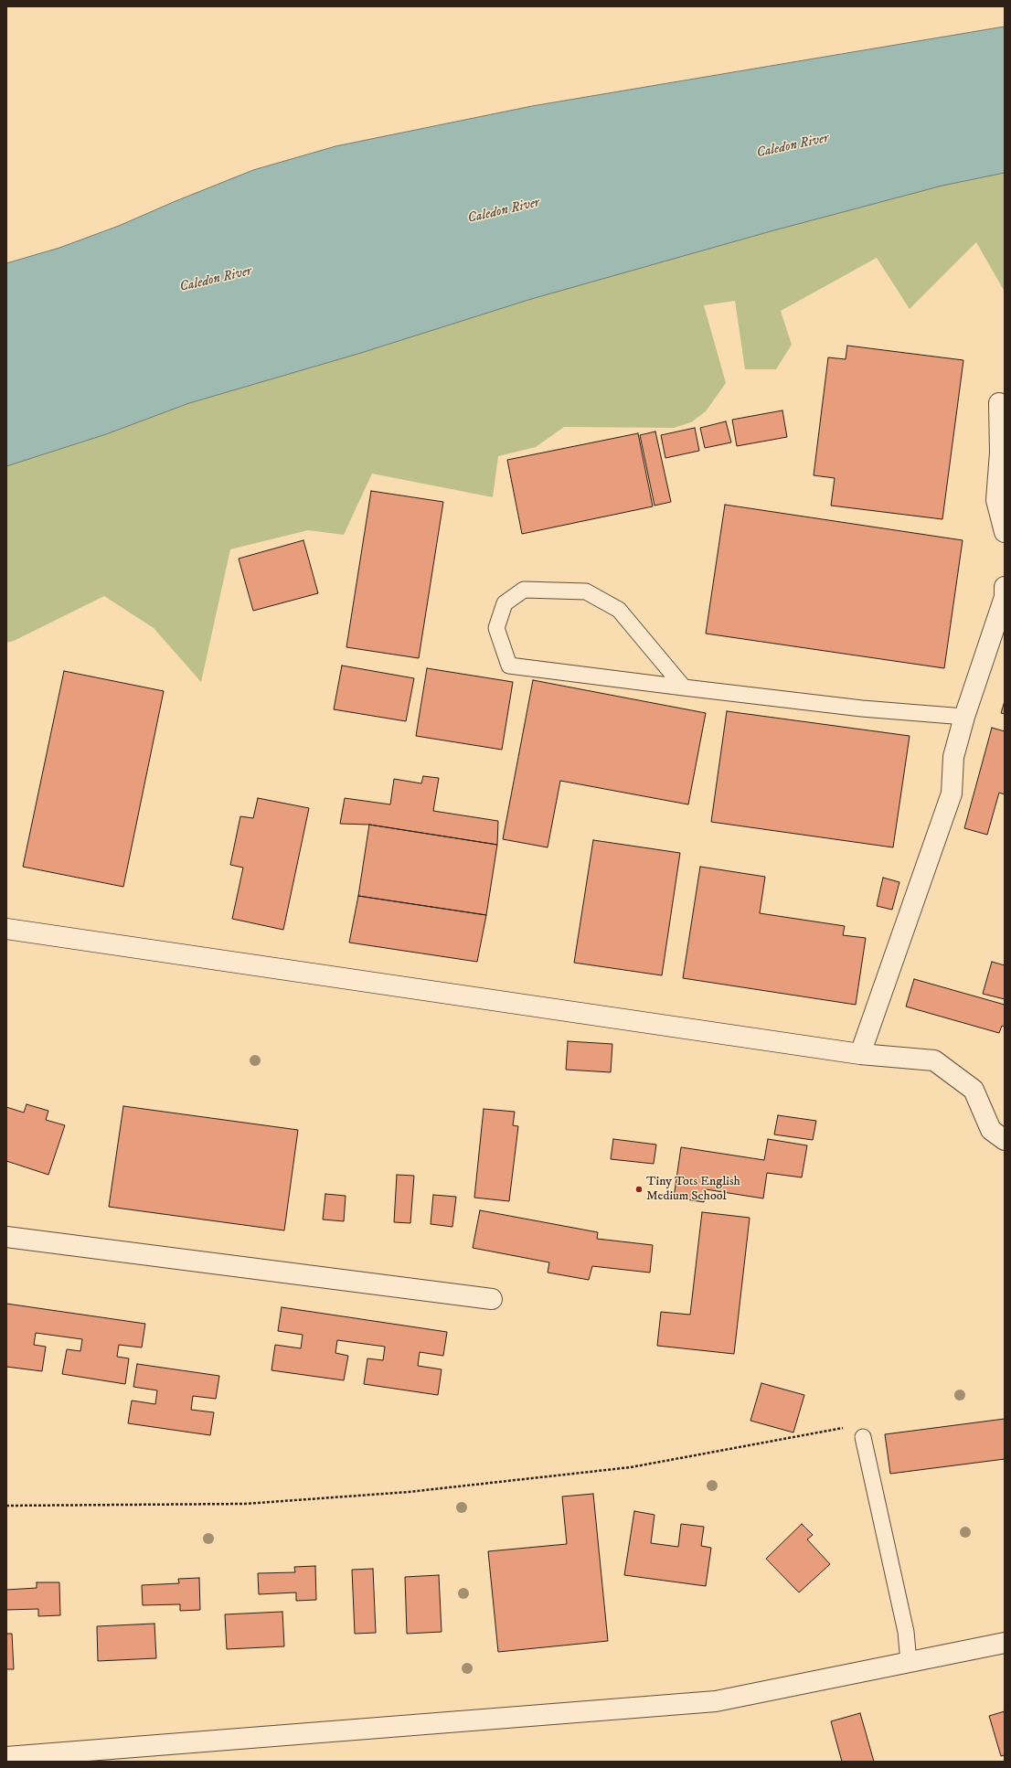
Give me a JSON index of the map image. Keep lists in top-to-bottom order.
{
  "water": ["Caledon River"],
  "places": ["Tiny Tots English Medium School"]
}
